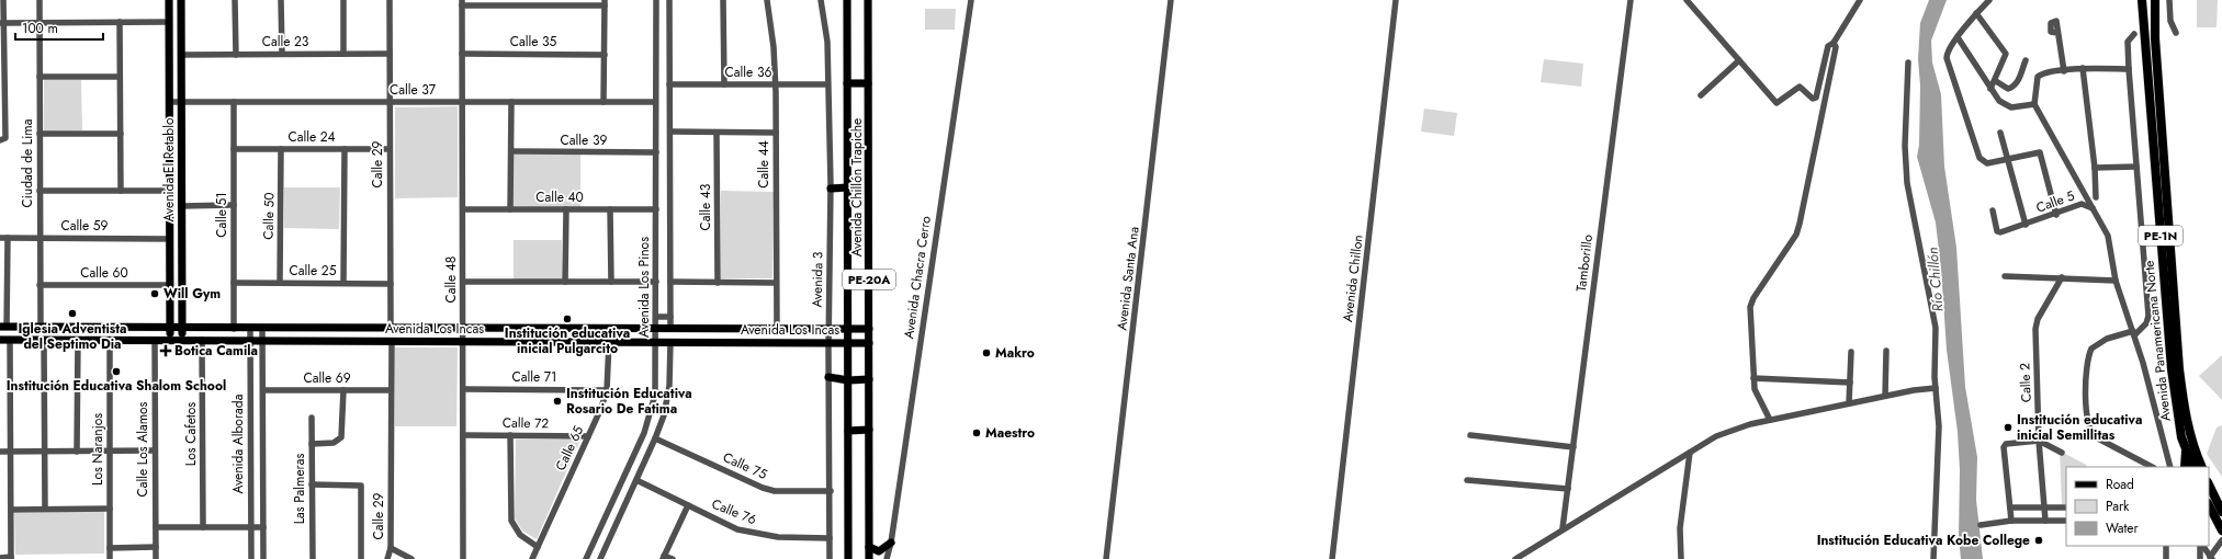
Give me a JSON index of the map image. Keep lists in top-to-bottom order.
{
  "streets": {
    "highway": ["PE-1N", "Avenida Panamericana Norte"],
    "main road": [
      "Avenida El Retablo",
      "Avenida Chillón Trapiche",
      "PE-20A",
      "Avenida Los Incas"
    ],
    "street": [
      "Calle 23",
      "Calle 35",
      "Calle 36",
      "Calle 37",
      "Calle 24",
      "Calle 39",
      "Ciudad de Lima",
      "Calle 29",
      "Calle 44",
      "Calle 40",
      "Calle 5",
      "Calle 43",
      "Calle 51",
      "Calle 50",
      "Calle 59",
      "Tamborillo",
      "Calle 25",
      "Calle 60",
      "Avenida Chacra Cerro",
      "Avenida Santa Ana",
      "Avenida Chillon",
      "Calle 48",
      "Avenida 3",
      "Avenida Los Pinos",
      "Calle 71",
      "Calle 69",
      "Calle 2",
      "Calle 72",
      "Los Cafetos",
      "Avenida Alborada",
      "Calle 65",
      "Los Naranjos",
      "Calle Los Alamos",
      "Calle 75",
      "Las Palmeras",
      "Calle 76"
    ]
  },
  "crossings": [
    ["Calle 23", "Calle 29"],
    ["Calle 23", "Avenida El Retablo"],
    ["Calle 35", "Calle 48"],
    ["Calle 36", "Calle 44"],
    ["Calle 36", "Avenida 3"],
    ["Calle 36", "Avenida Los Pinos"],
    ["Calle 37", "Calle 29"],
    ["Calle 37", "Avenida El Retablo"],
    ["Calle 37", "Calle 51"],
    ["Calle 37", "Calle 48"],
    ["Calle 37", "Avenida Los Pinos"],
    ["Calle 24", "Calle 29"],
    ["Calle 24", "Calle 51"],
    ["Calle 24", "Calle 50"],
    ["Calle 39", "Avenida Los Pinos"],
    ["Ciudad de Lima", "Calle 59"],
    ["Ciudad de Lima", "Calle 60"],
    ["Ciudad de Lima", "Avenida Los Incas"],
    ["Calle 29", "Calle 25"],
    ["Calle 29", "Avenida Los Incas"],
    ["Calle 29", "Calle 69"],
    ["Calle 44", "Avenida Los Incas"],
    ["Avenida El Retablo", "Calle 59"],
    ["Avenida El Retablo", "Calle 60"],
    ["Avenida El Retablo", "Avenida Los Incas"],
    ["Avenida Chillón Trapiche", "Avenida Los Incas"],
    ["Calle 40", "Calle 48"],
    ["Calle 40", "Avenida Los Pinos"],
    ["Calle 51", "Calle 25"],
    ["Calle 51", "Avenida Los Incas"],
    ["Calle 50", "Calle 25"],
    ["Calle 48", "Avenida Los Incas"],
    ["Calle 48", "Calle 71"],
    ["Calle 48", "Calle 72"],
    ["Avenida 3", "Avenida Los Incas"],
    ["Avenida 3", "Calle 75"],
    ["Avenida 3", "Calle 76"],
    ["Avenida Los Pinos", "Avenida Los Incas"],
    ["Avenida Los Pinos", "Calle 75"],
    ["Avenida Los Pinos", "Calle 76"],
    ["Avenida Los Incas", "Los Cafetos"],
    ["Avenida Los Incas", "Avenida Alborada"],
    ["Avenida Los Incas", "Calle 65"],
    ["Avenida Los Incas", "Los Naranjos"],
    ["Avenida Los Incas", "Calle Los Alamos"],
    ["Calle 71", "Calle 65"],
    ["Calle 69", "Avenida Alborada"],
    ["Calle 72", "Calle 65"]
  ],
  "water": ["Río Chillón"],
  "places": {
    "other": [
      "Will Gym",
      "Iglesia Adventista del Septimo Dia",
      "Institución educativa inicial Pulgarcito",
      "Makro",
      "Institución Educativa Shalom School",
      "Institución Educativa Rosario De Fatima",
      "Institución educativa inicial Semillitas",
      "Maestro",
      "Institución Educativa Kobe College"
    ],
    "health": ["Botica Camila"]
  },
  "legend": ["Road", "Park", "Water"],
  "scale_bar": "100 m"
}
